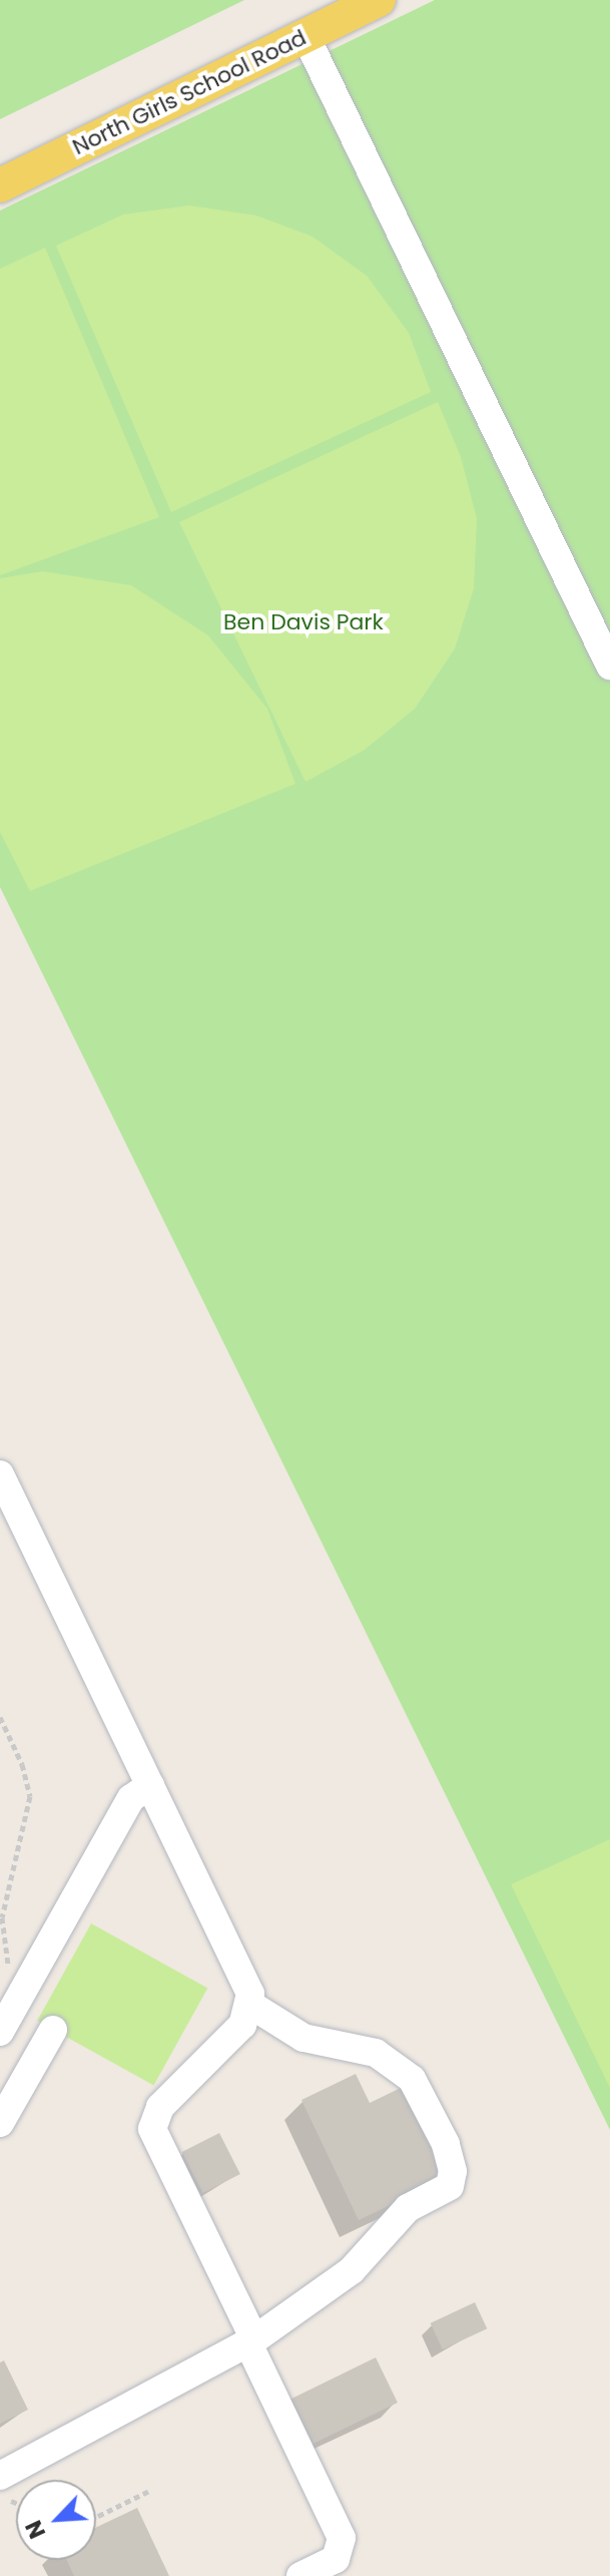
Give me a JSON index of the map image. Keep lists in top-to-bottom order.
{
  "streets": {
    "main road": ["North Girls School Road"]
  },
  "parks": ["Ben Davis Park"],
  "north": "bottom left"
}
